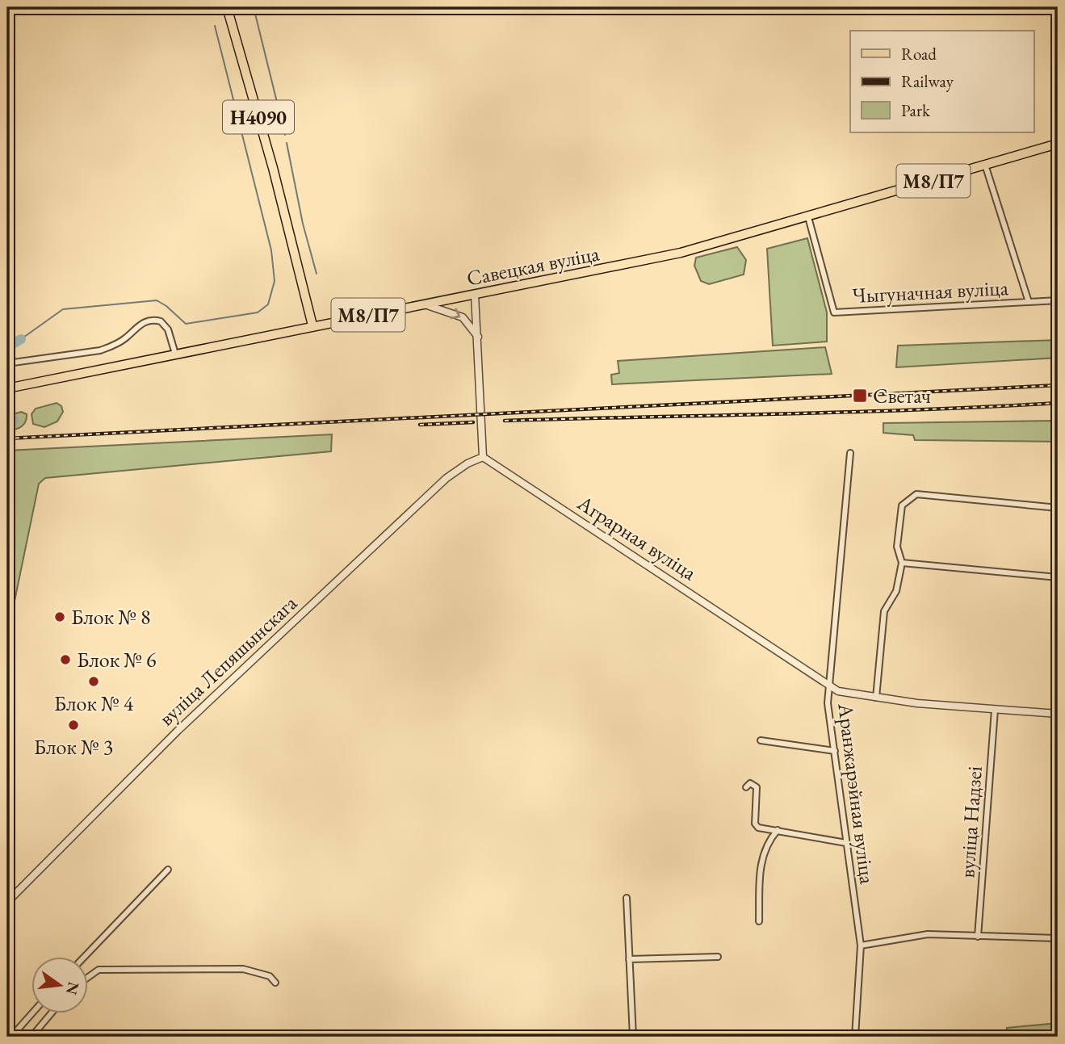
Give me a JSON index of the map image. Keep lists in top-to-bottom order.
{
  "streets": {
    "main road": ["Н4090", "М8/П7", "Савецкая вуліца"],
    "street": [
      "Чыгуначная вуліца",
      "Аграрная вуліца",
      "вуліца Лепяшынскага",
      "Аранжарэйная вуліца",
      "вуліца Надзеі"
    ]
  },
  "crossings": [
    ["Н4090", "Савецкая вуліца"],
    ["Савецкая вуліца", "Чыгуначная вуліца"],
    ["Аграрная вуліца", "вуліца Лепяшынскага"],
    ["Аграрная вуліца", "Аранжарэйная вуліца"],
    ["Аграрная вуліца", "вуліца Надзеі"]
  ],
  "places": {
    "transit": ["Светач"],
    "other": [
      "Блок № 8",
      "Блок № 6",
      "Блок № 4",
      "Блок № 3"
    ]
  },
  "legend": ["Road", "Railway", "Park"],
  "north": "right"
}
